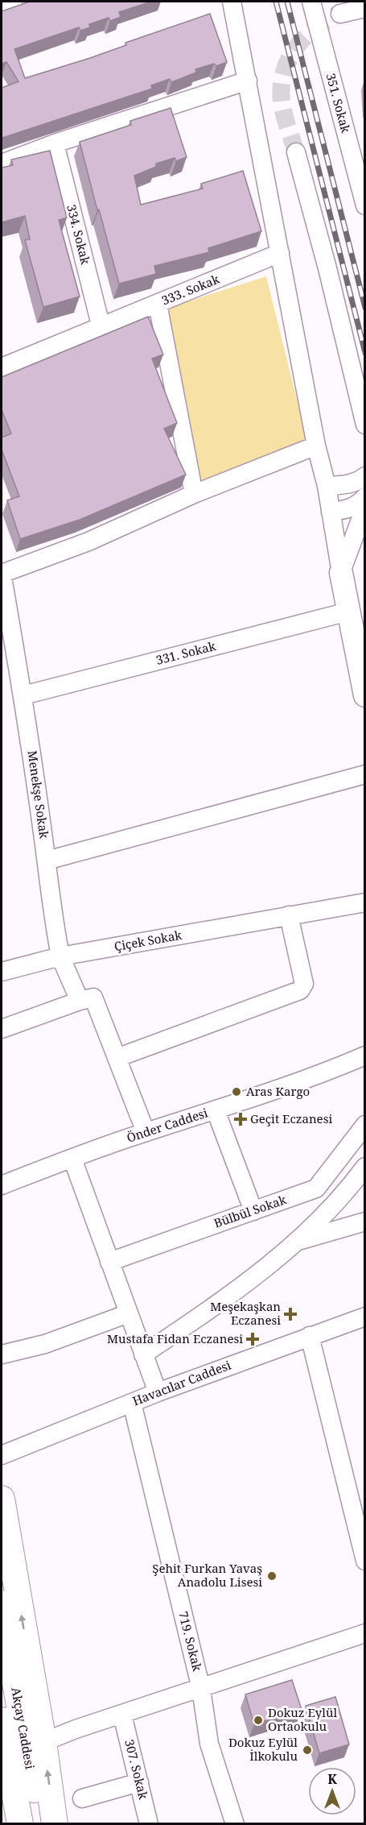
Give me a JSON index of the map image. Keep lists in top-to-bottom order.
{
  "streets": {
    "highway": ["Akçay Caddesi"],
    "street": [
      "351. Sokak",
      "334. Sokak",
      "333. Sokak",
      "331. Sokak",
      "Menekşe Sokak",
      "Çiçek Sokak",
      "Önder Caddesi",
      "Bülbül Sokak",
      "Havacılar Caddesi",
      "719. Sokak",
      "307. Sokak"
    ]
  },
  "crossings": [
    ["334. Sokak", "333. Sokak"],
    ["331. Sokak", "Menekşe Sokak"],
    ["Menekşe Sokak", "Çiçek Sokak"],
    ["Havacılar Caddesi", "719. Sokak"]
  ],
  "places": {
    "other": [
      "Aras Kargo",
      "Şehit Furkan Yavaş Anadolu Lisesi",
      "Dokuz Eylül Ortaokulu",
      "Dokuz Eylül İlkokulu"
    ],
    "health": ["Geçit Eczanesi", "Meşekaşkan Eczanesi", "Mustafa Fidan Eczanesi"]
  },
  "north": "top"
}
